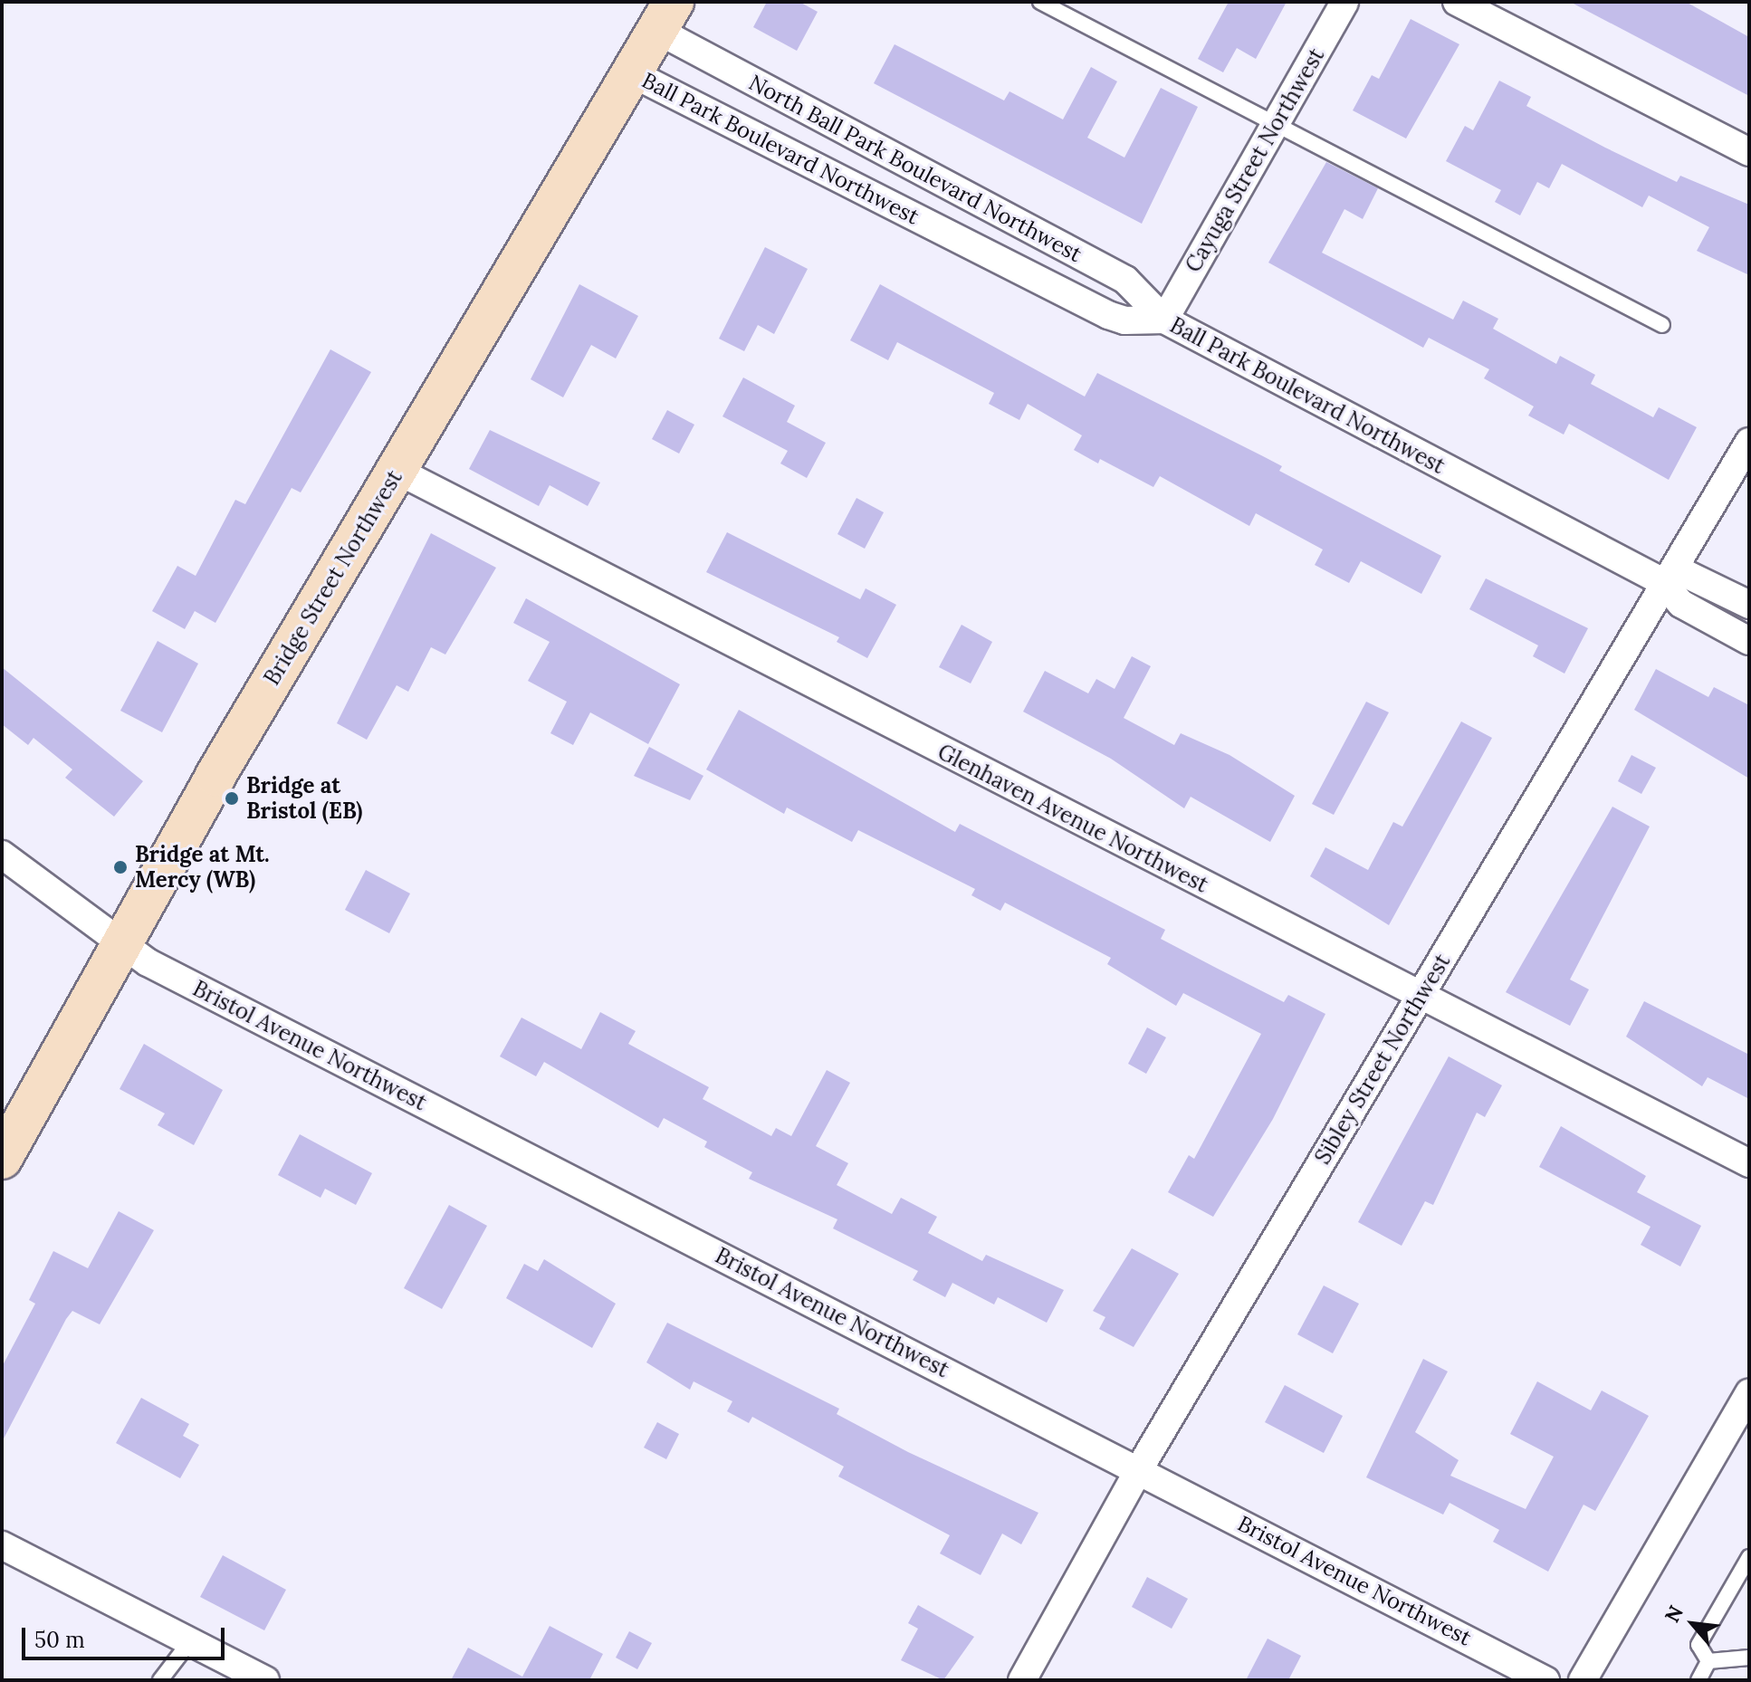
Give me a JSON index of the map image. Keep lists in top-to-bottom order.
{
  "streets": {
    "main road": ["Bridge Street Northwest"],
    "street": [
      "Ball Park Boulevard Northwest",
      "Cayuga Street Northwest",
      "North Ball Park Boulevard Northwest",
      "Glenhaven Avenue Northwest",
      "Bristol Avenue Northwest",
      "Sibley Street Northwest"
    ]
  },
  "crossings": [
    ["Ball Park Boulevard Northwest", "Cayuga Street Northwest"],
    ["Ball Park Boulevard Northwest", "North Ball Park Boulevard Northwest"],
    ["Ball Park Boulevard Northwest", "Bridge Street Northwest"],
    ["Ball Park Boulevard Northwest", "Sibley Street Northwest"],
    ["Cayuga Street Northwest", "North Ball Park Boulevard Northwest"],
    ["North Ball Park Boulevard Northwest", "Bridge Street Northwest"],
    ["Bridge Street Northwest", "Glenhaven Avenue Northwest"],
    ["Bridge Street Northwest", "Bristol Avenue Northwest"],
    ["Glenhaven Avenue Northwest", "Sibley Street Northwest"],
    ["Bristol Avenue Northwest", "Sibley Street Northwest"]
  ],
  "places": ["Bridge at Bristol (EB)", "Bridge at Mt. Mercy (WB)"],
  "scale_bar": "50 m",
  "north": "top left"
}
